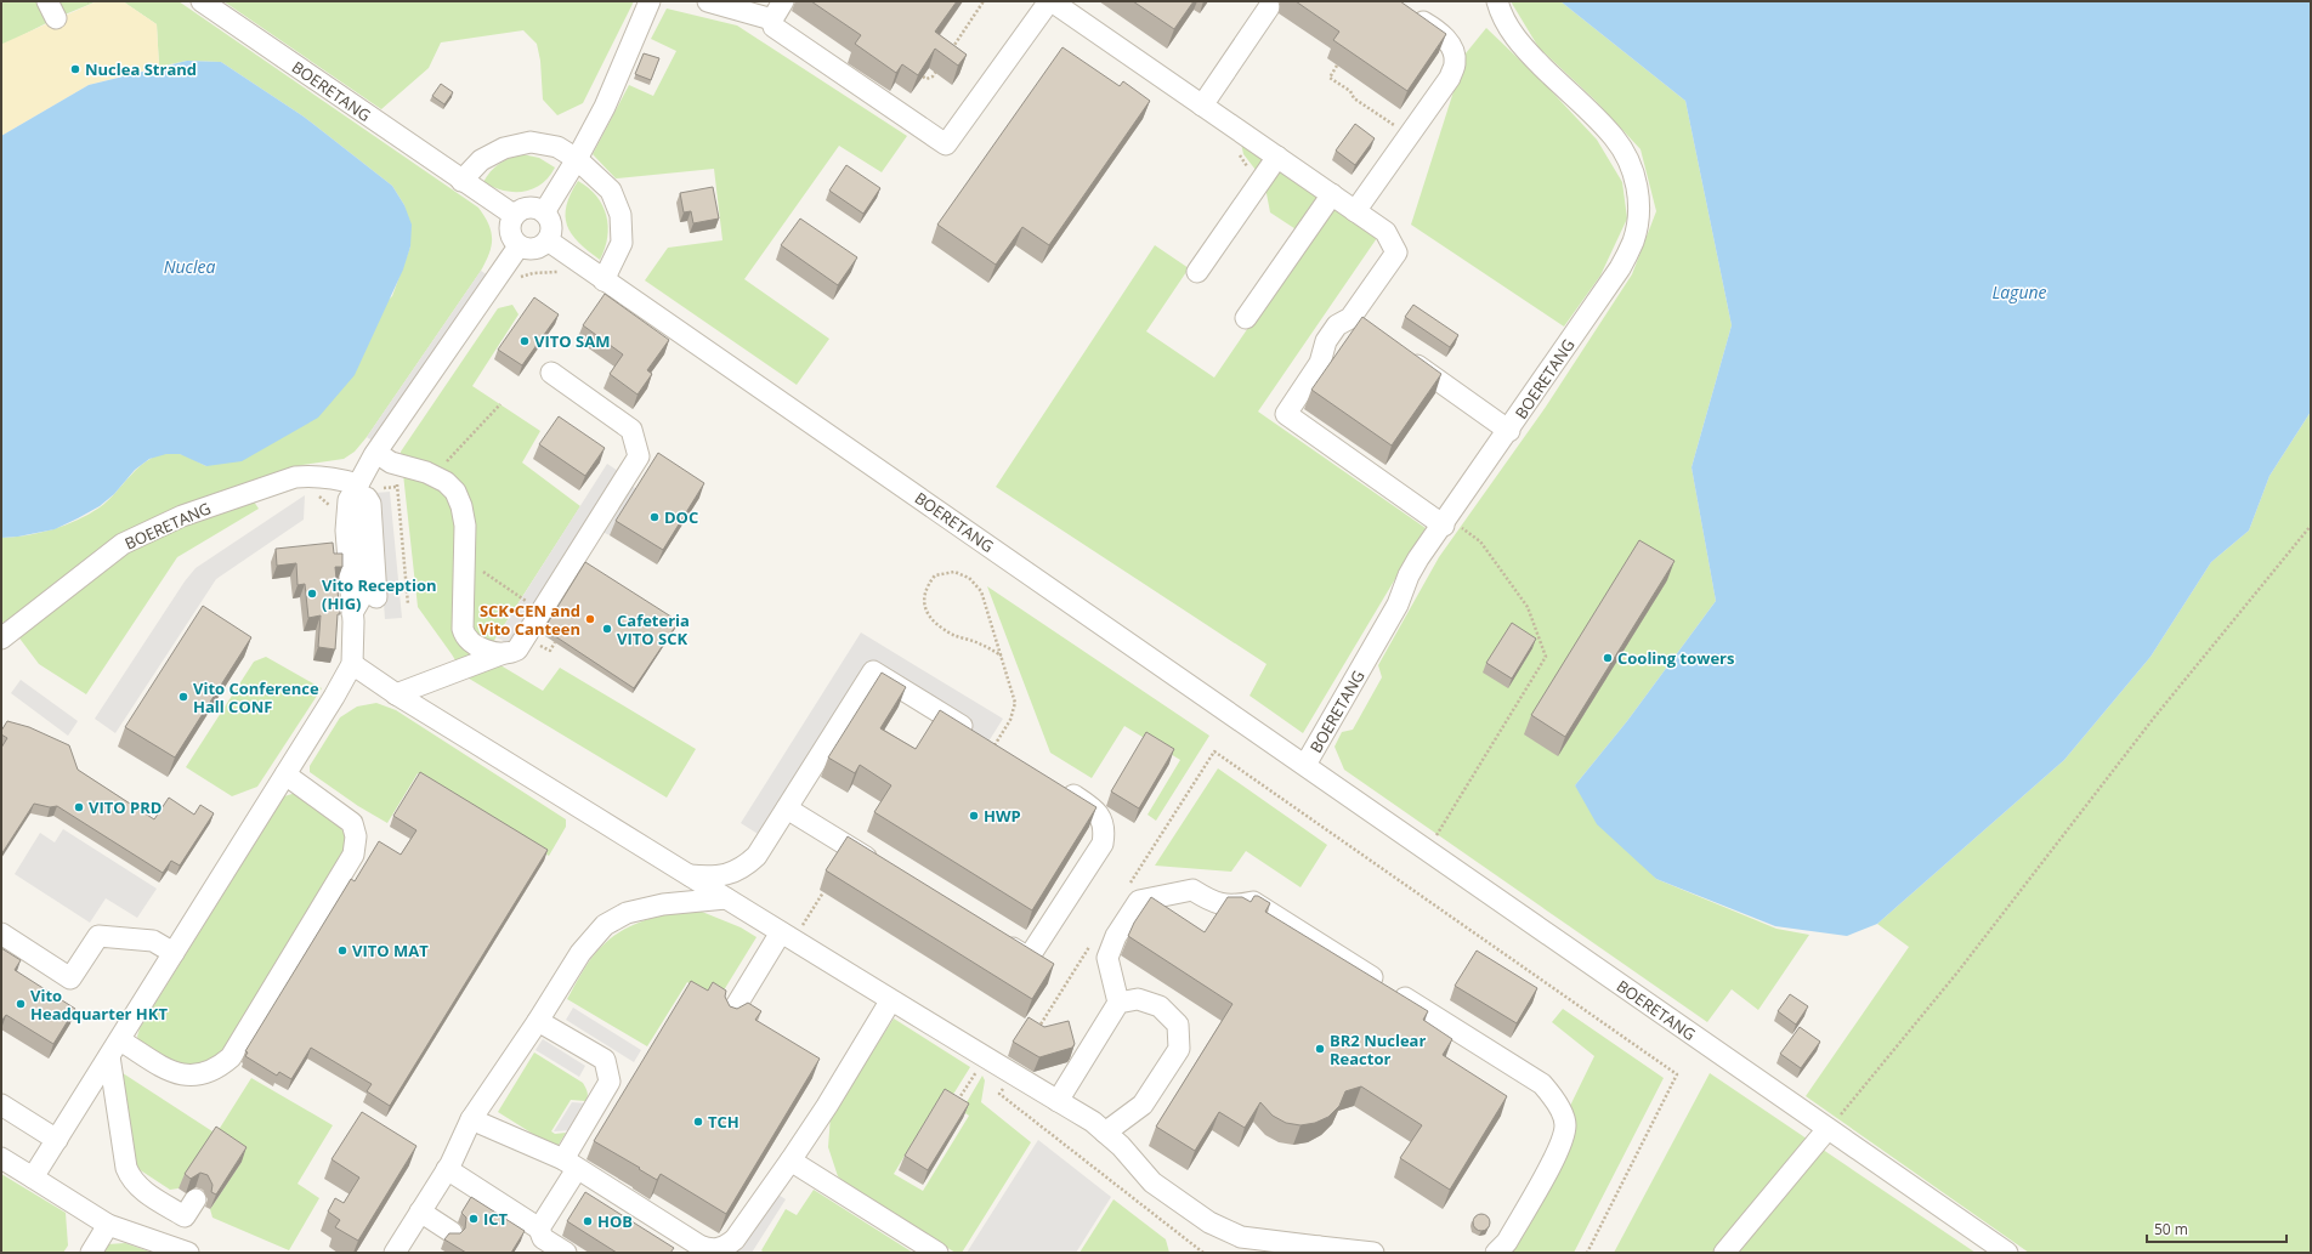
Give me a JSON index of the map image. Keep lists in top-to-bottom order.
{
  "streets": {
    "street": ["BOERETANG"]
  },
  "water": ["Nuclea", "Lagune"],
  "places": [
    "Nuclea Strand",
    "VITO SAM",
    "DOC",
    "Vito Reception (HIG)",
    "SCK•CEN and Vito Canteen",
    "Cafeteria VITO SCK",
    "Cooling towers",
    "Vito Conference Hall CONF",
    "VITO PRD",
    "HWP",
    "VITO MAT",
    "Vito Headquarter HKT",
    "BR2 Nuclear Reactor",
    "TCH",
    "ICT",
    "HOB"
  ],
  "scale_bar": "50 m"
}
